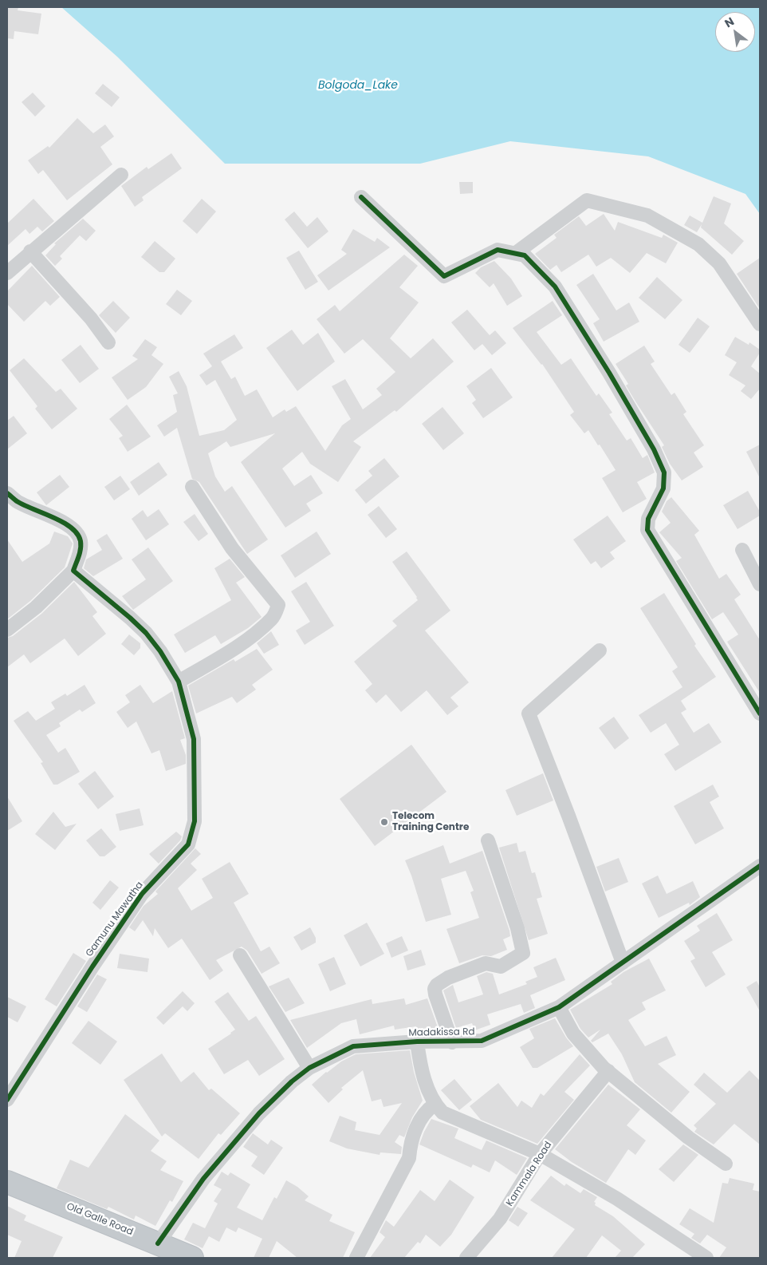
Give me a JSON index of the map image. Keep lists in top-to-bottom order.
{
  "streets": {
    "highway": ["Old Galle Road"],
    "street": ["Gamunu Mawatha", "Madakissa Rd", "Kammala Road"]
  },
  "crossings": [
    ["Madakissa Rd", "Old Galle Road"]
  ],
  "water": ["Bolgoda_Lake"],
  "places": ["Telecom Training Centre"],
  "north": "top left"
}
